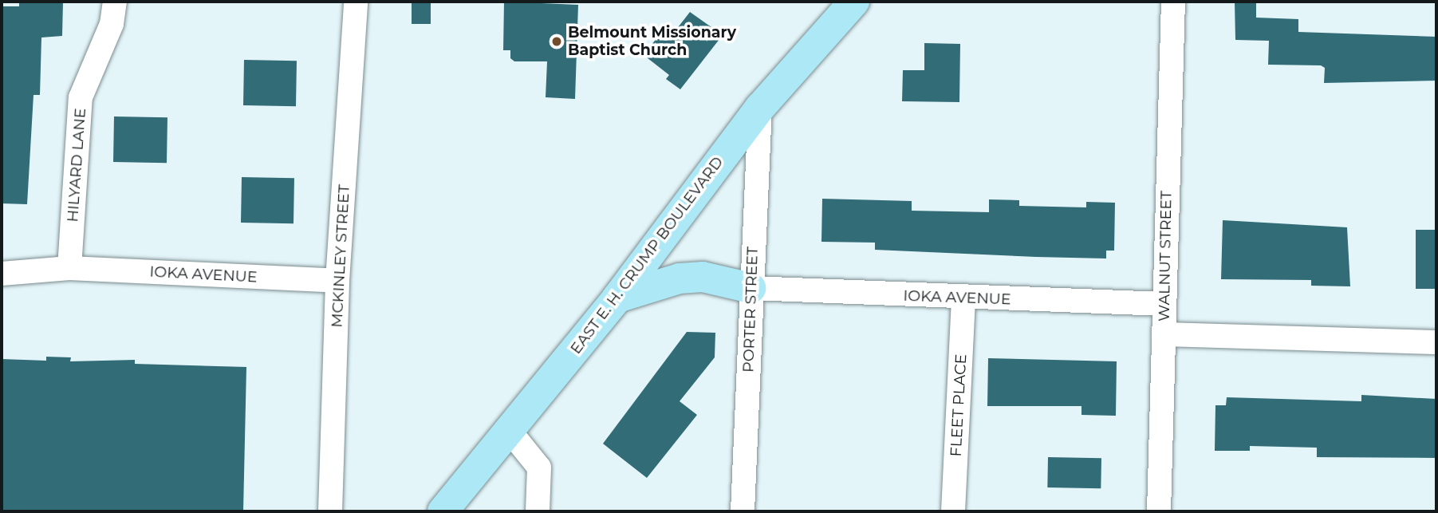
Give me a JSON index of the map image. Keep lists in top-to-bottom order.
{
  "streets": {
    "main road": ["EAST E. H. CRUMP BOULEVARD"],
    "street": [
      "HILYARD LANE",
      "MCKINLEY STREET",
      "WALNUT STREET",
      "IOKA AVENUE",
      "PORTER STREET",
      "FLEET PLACE"
    ]
  },
  "crossings": [
    ["HILYARD LANE", "IOKA AVENUE"],
    ["EAST E. H. CRUMP BOULEVARD", "PORTER STREET"],
    ["MCKINLEY STREET", "IOKA AVENUE"],
    ["WALNUT STREET", "IOKA AVENUE"],
    ["IOKA AVENUE", "PORTER STREET"],
    ["IOKA AVENUE", "FLEET PLACE"]
  ],
  "places": ["Belmount Missionary Baptist Church"]
}
